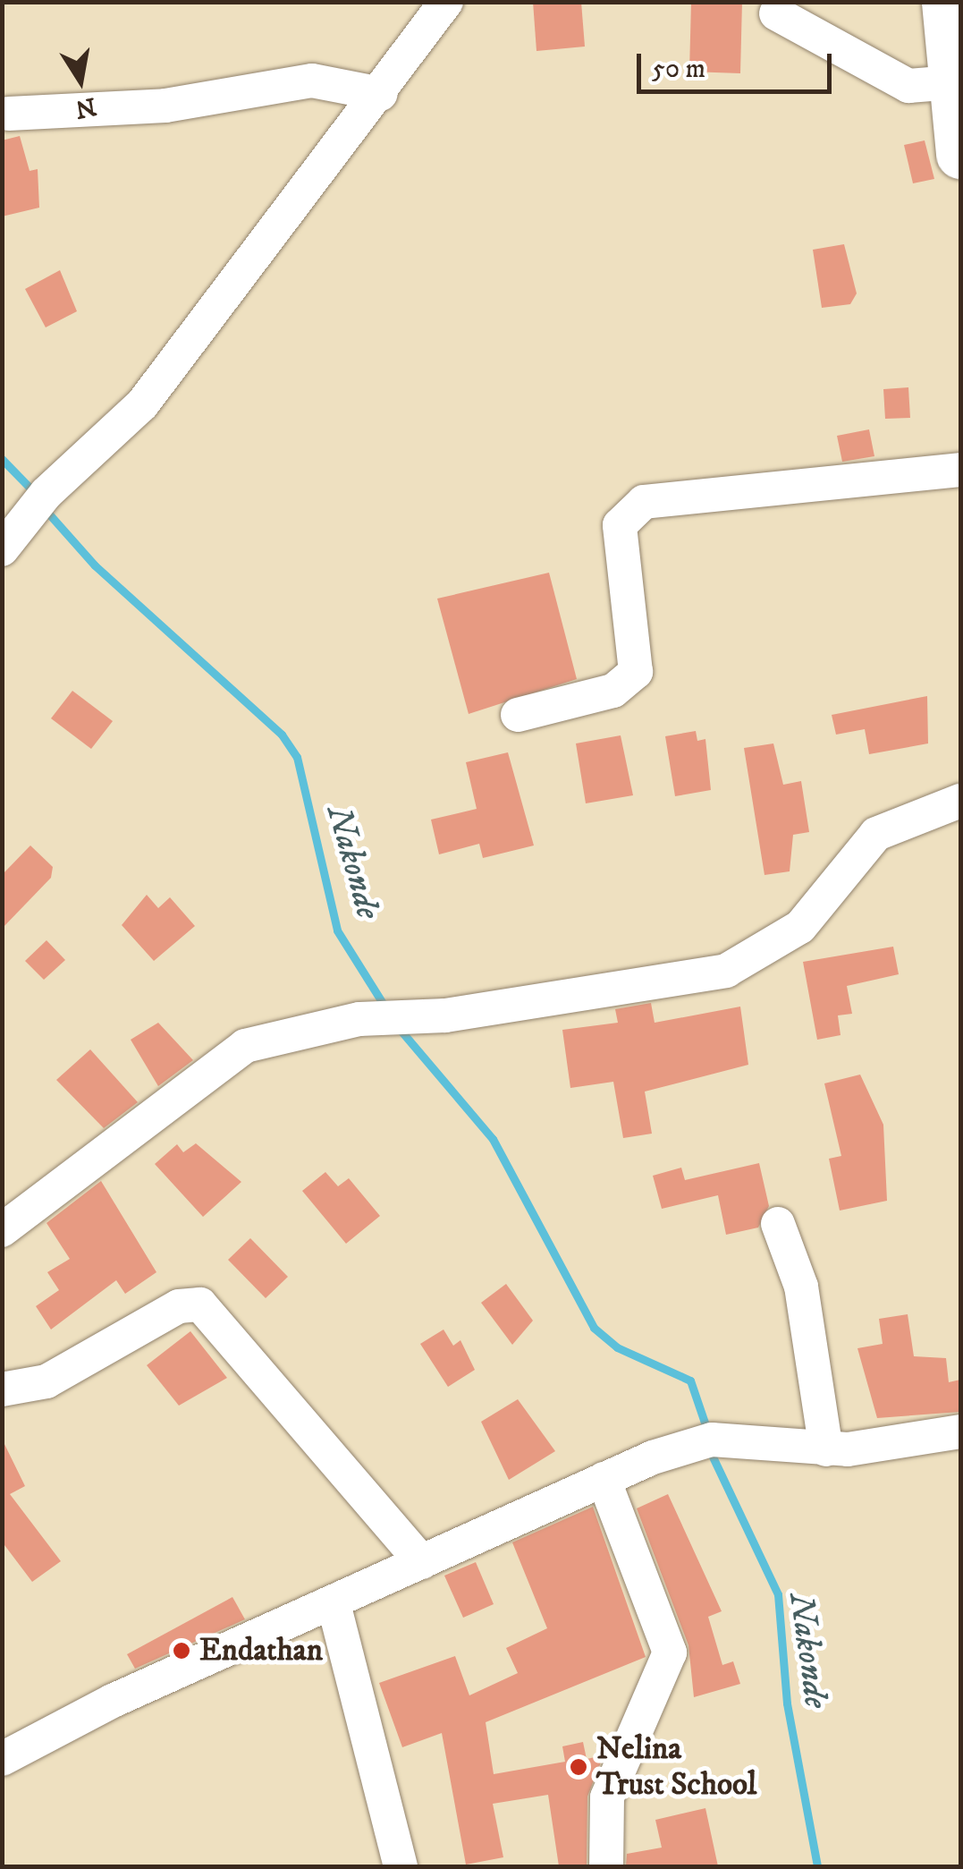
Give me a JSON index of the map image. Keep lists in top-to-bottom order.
{
  "water": ["Nakonde"],
  "places": ["Endathan", "Nelina Trust School"],
  "scale_bar": "50 m",
  "north": "bottom"
}
